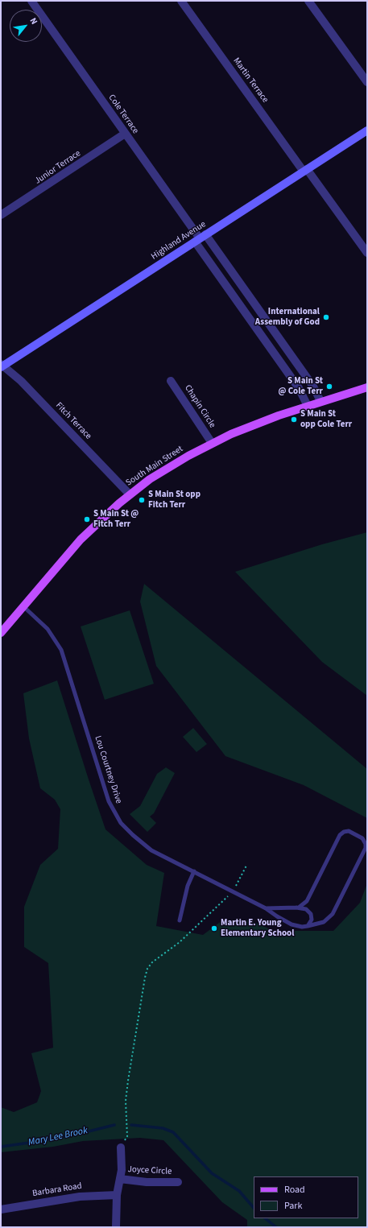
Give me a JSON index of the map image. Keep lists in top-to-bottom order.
{
  "streets": {
    "main road": ["South Main Street"],
    "street": [
      "Martin Terrace",
      "Cole Terrace",
      "Junior Terrace",
      "Highland Avenue",
      "Chapin Circle",
      "Fitch Terrace",
      "Joyce Circle",
      "Barbara Road"
    ],
    "lane": ["Lou Courtney Drive"]
  },
  "crossings": [
    ["Martin Terrace", "Highland Avenue"],
    ["Cole Terrace", "Junior Terrace"],
    ["Cole Terrace", "Highland Avenue"],
    ["Cole Terrace", "South Main Street"],
    ["Highland Avenue", "Fitch Terrace"],
    ["Chapin Circle", "South Main Street"],
    ["Fitch Terrace", "South Main Street"],
    ["South Main Street", "Lou Courtney Drive"],
    ["Joyce Circle", "Barbara Road"]
  ],
  "water": ["Mary Lee Brook"],
  "places": [
    "International Assembly of God",
    "S Main St @ Cole Terr",
    "S Main St opp Cole Terr",
    "S Main St opp Fitch Terr",
    "S Main St @ Fitch Terr",
    "Martin E. Young Elementary School"
  ],
  "legend": ["Road", "Park"],
  "north": "top right"
}
